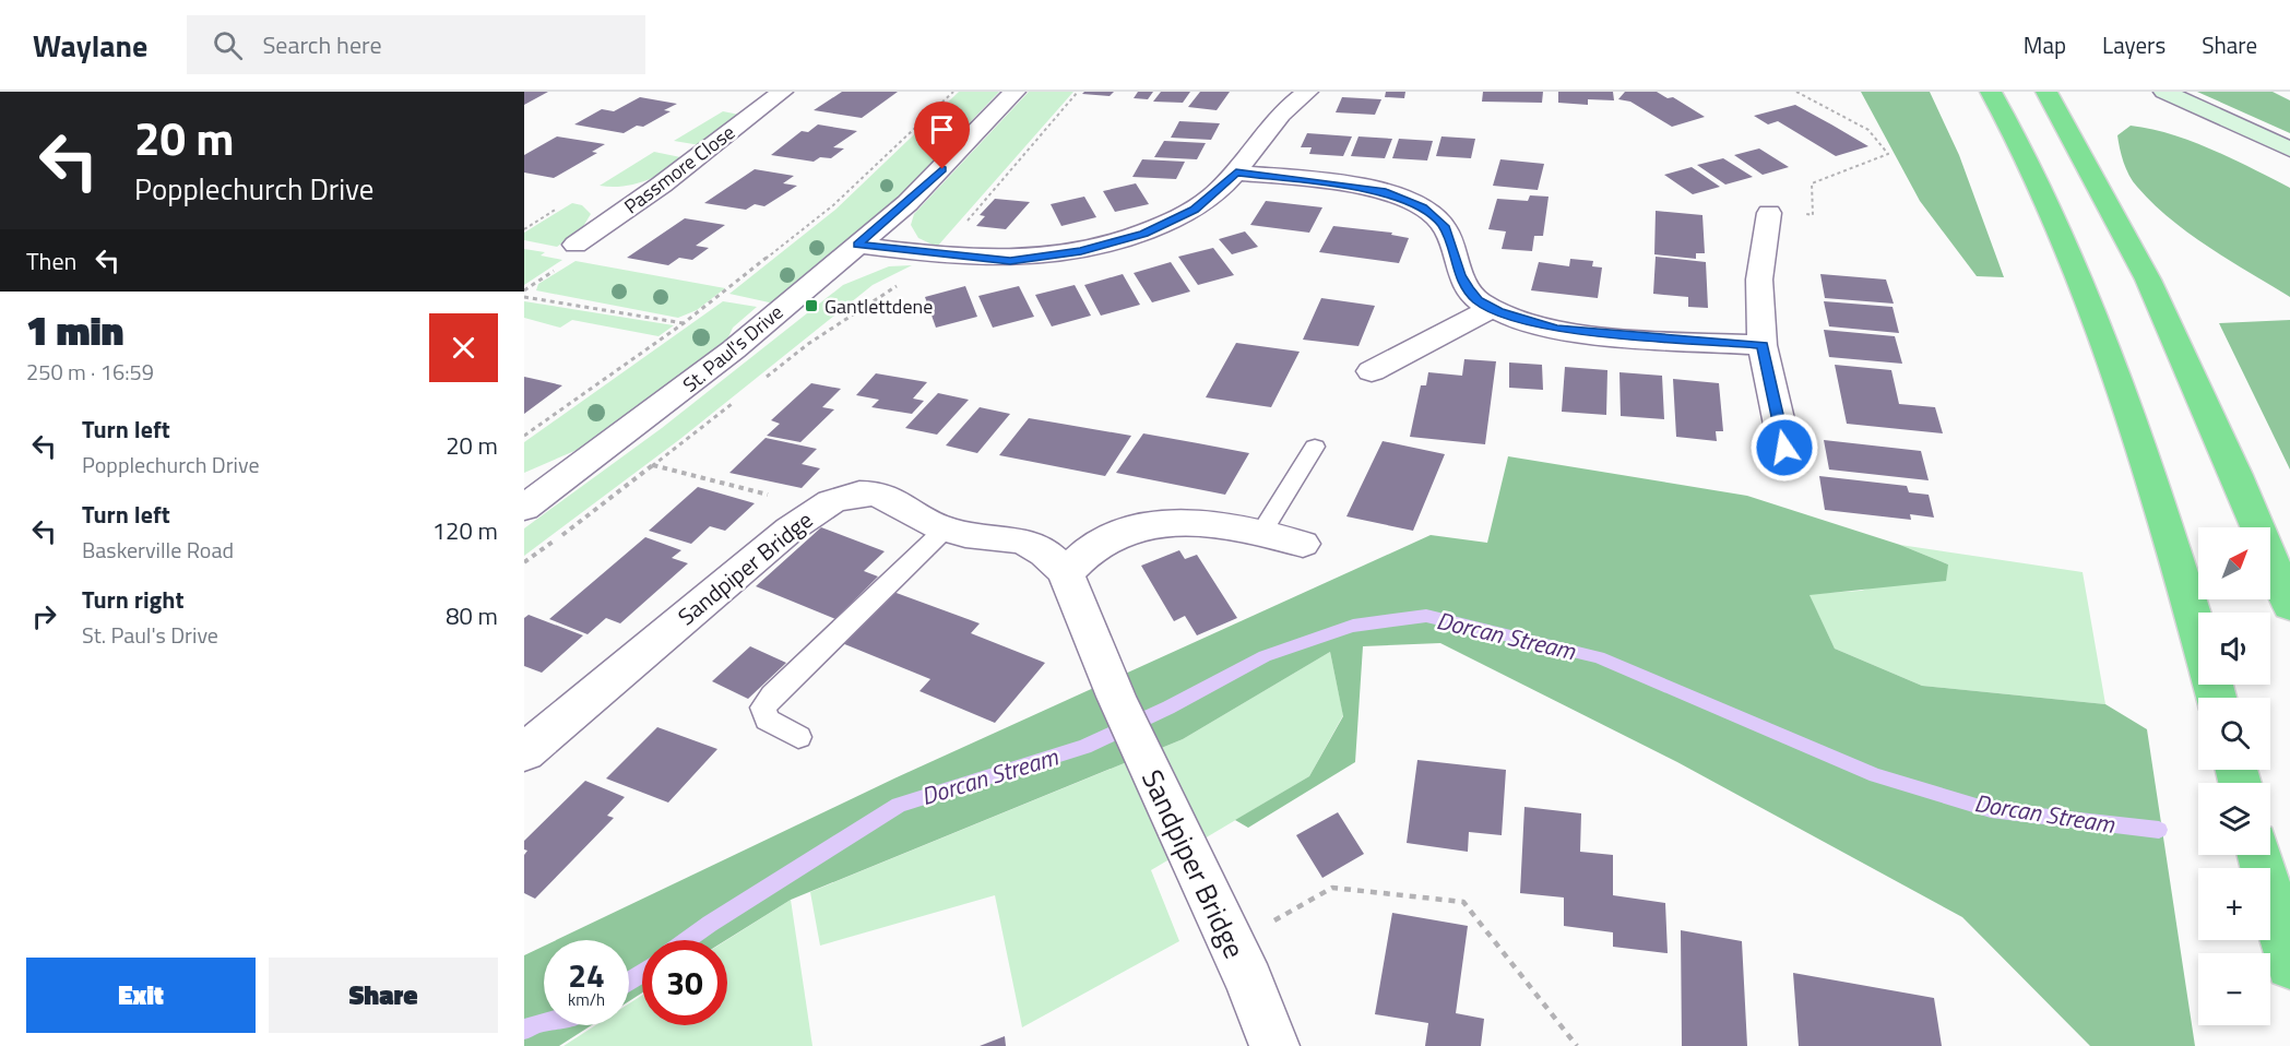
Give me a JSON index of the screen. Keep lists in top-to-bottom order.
{
  "streets": {
    "street": ["Passmore Close", "St. Paul's Drive", "Sandpiper Bridge"]
  },
  "water": ["Dorcan Stream"],
  "places": {
    "transit": ["Gantlettdene"]
  },
  "north": "top right",
  "page": {
    "header": "Waylane",
    "search": "Search here",
    "nav": ["Map", "Layers", "Share"],
    "turn": ["20 m", "Popplechurch Drive"],
    "then": "Then",
    "heading": ["1 min", "250 m · 16:59"],
    "list": [
      {
        "name": "Turn left",
        "note": "Popplechurch Drive",
        "value": "20 m"
      },
      {
        "name": "Turn left",
        "note": "Baskerville Road",
        "value": "120 m"
      },
      {
        "name": "Turn right",
        "note": "St. Paul's Drive",
        "value": "80 m"
      }
    ],
    "map_buttons": ["+", "−"],
    "speed": "24 km/h",
    "limit": "30",
    "buttons": ["Exit", "Share"]
  }
}
